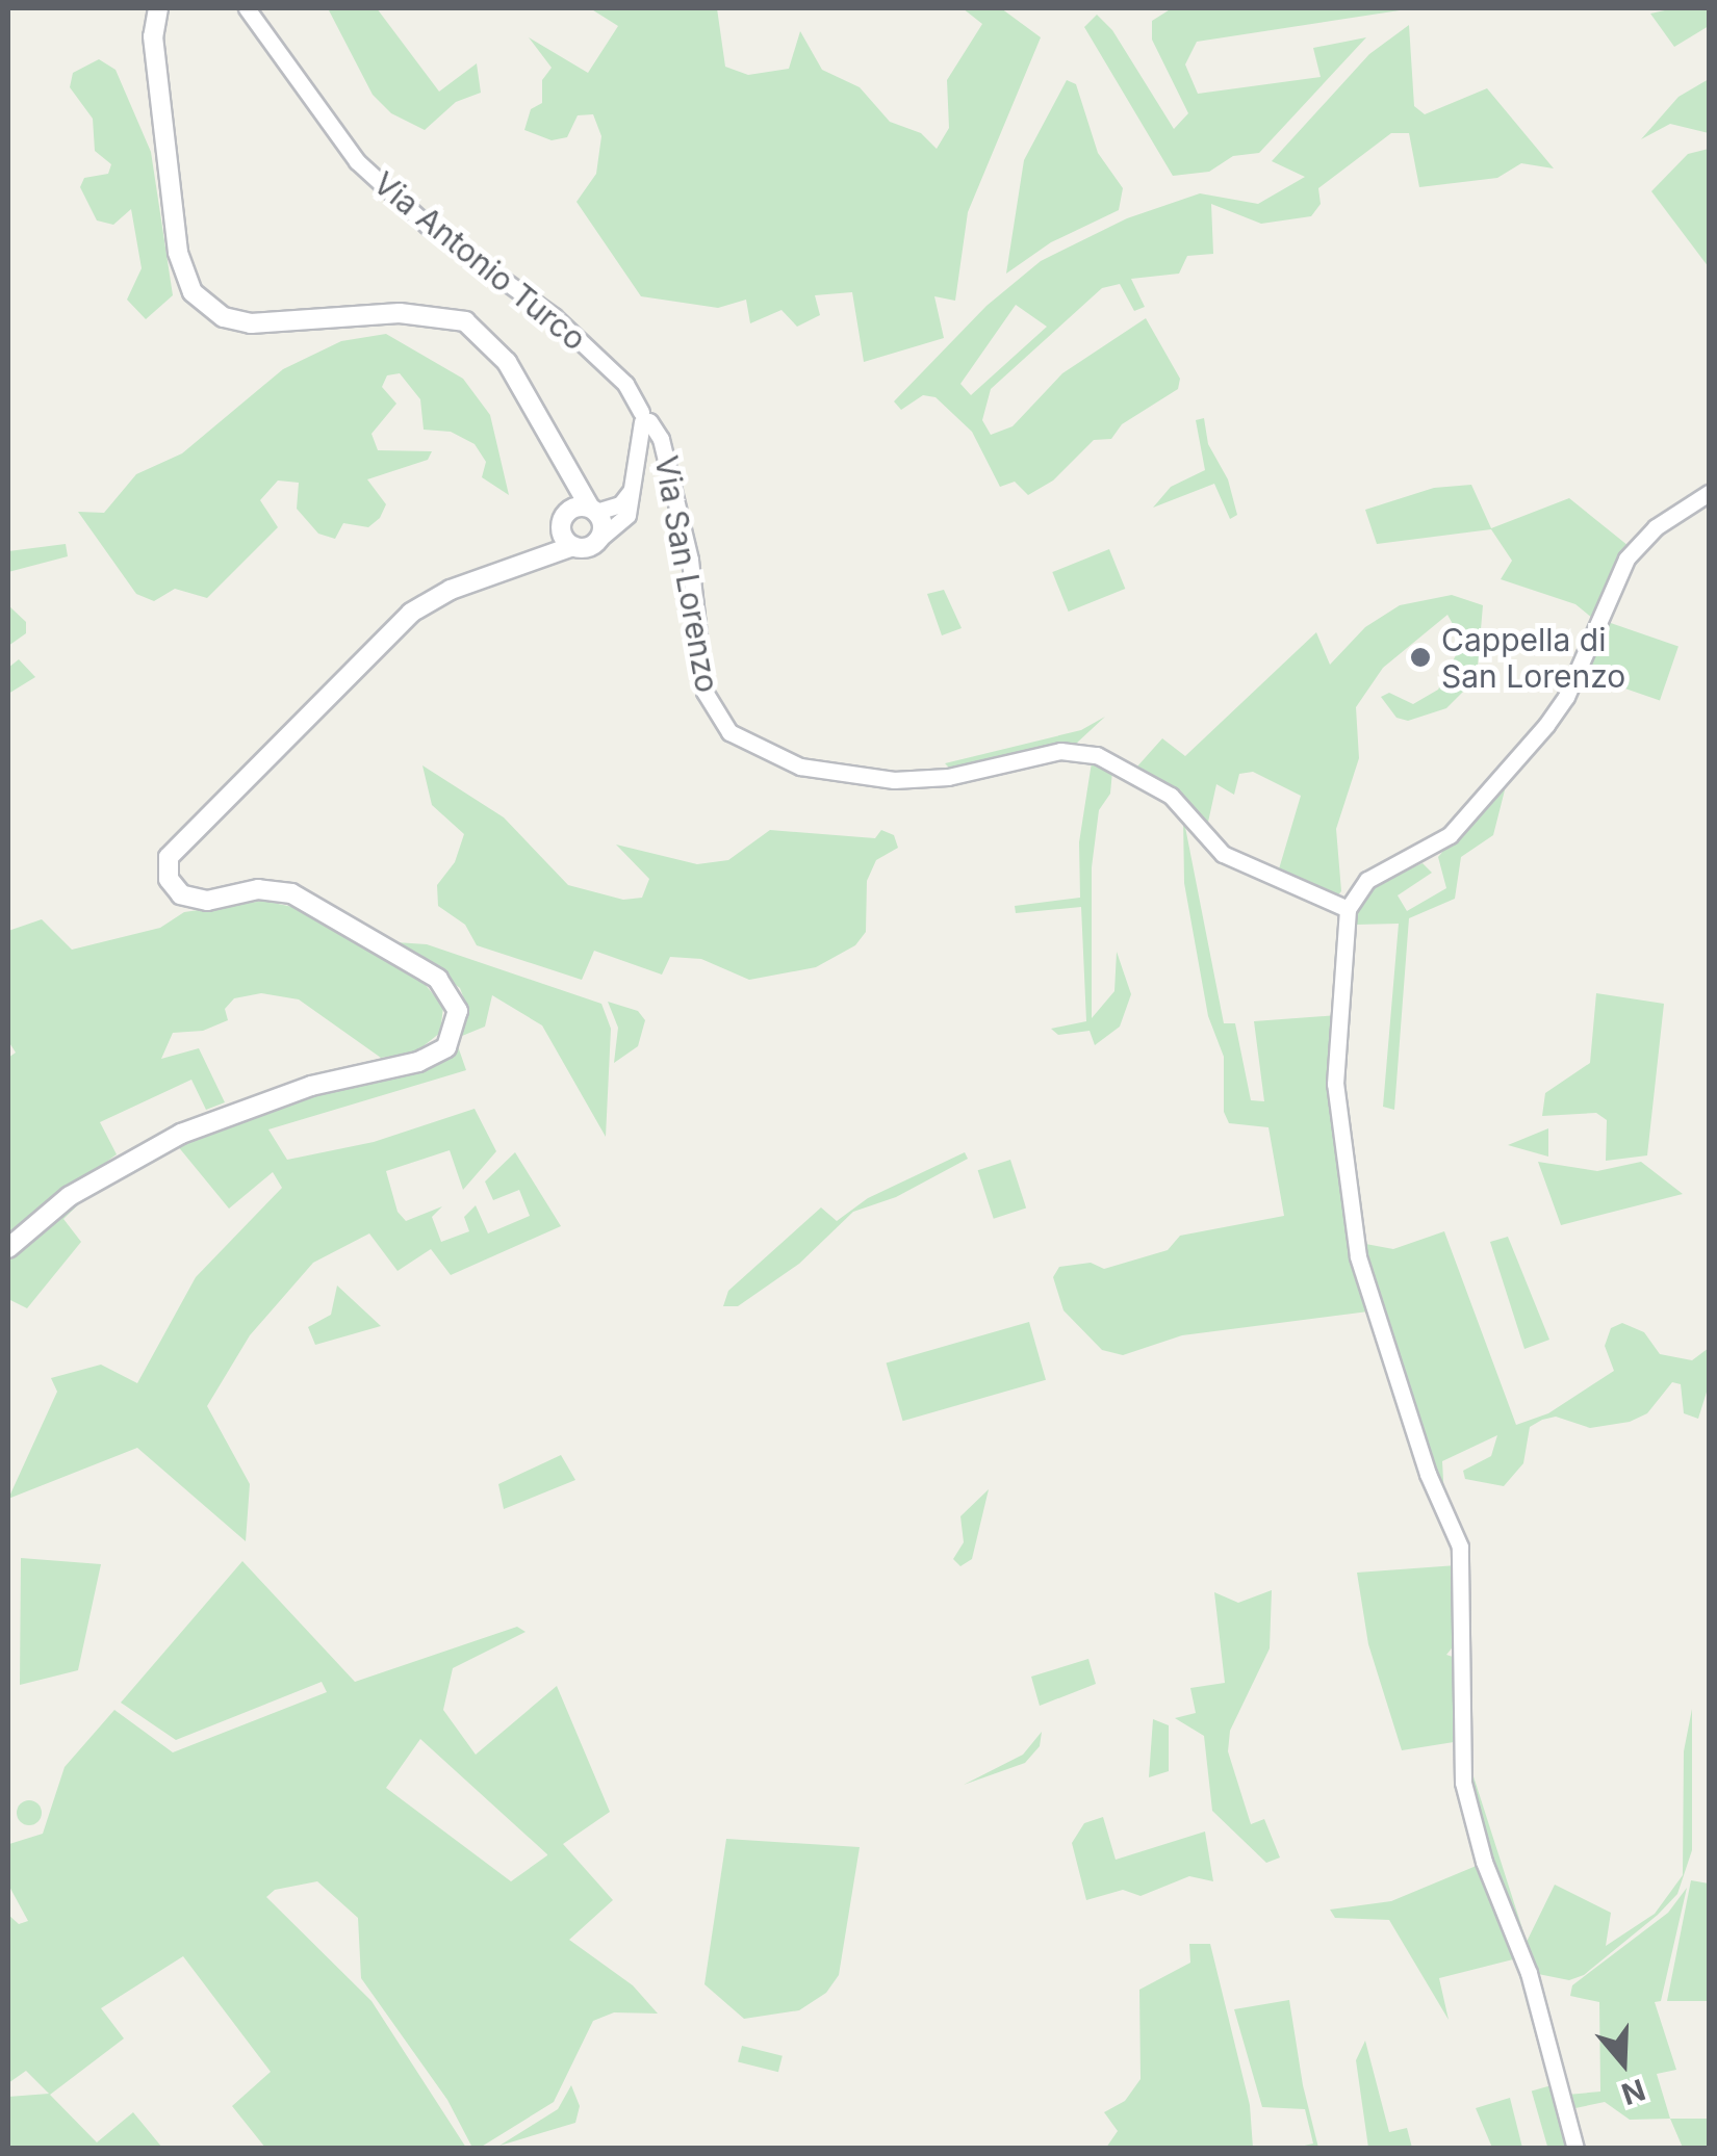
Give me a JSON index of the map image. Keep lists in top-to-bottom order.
{
  "streets": {
    "street": ["Via Antonio Turco", "Via San Lorenzo"]
  },
  "crossings": [
    ["Via Antonio Turco", "Via San Lorenzo"]
  ],
  "places": ["Cappella di San Lorenzo"],
  "north": "bottom"
}
